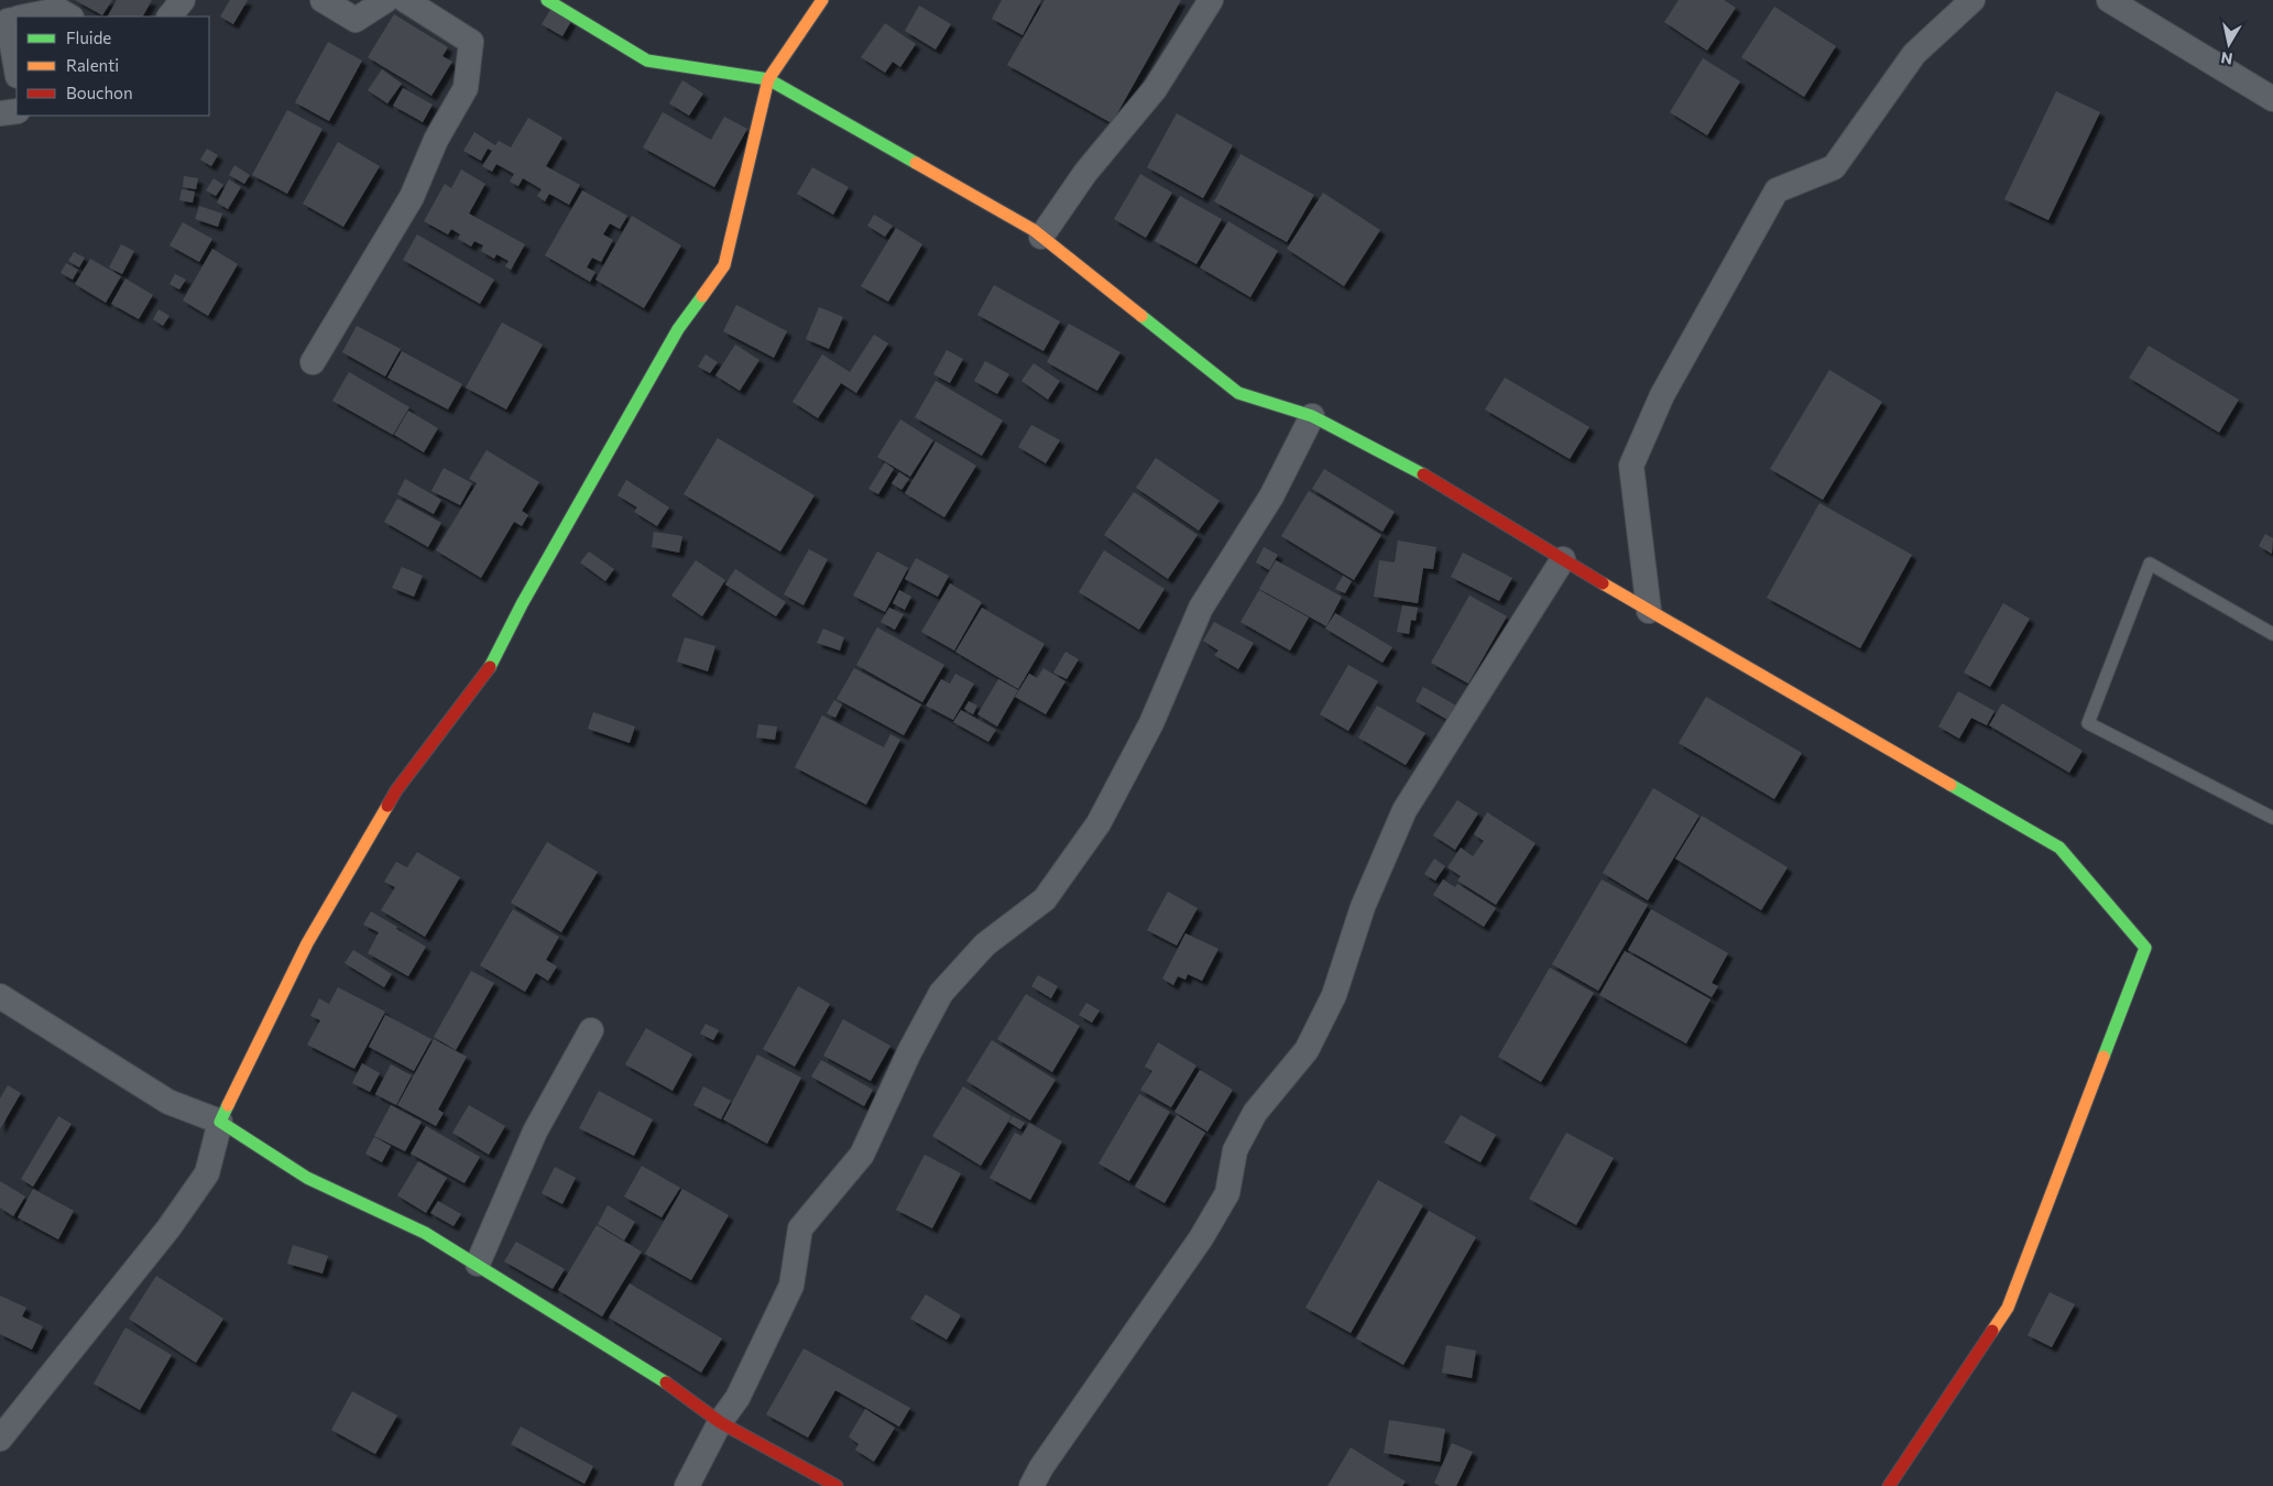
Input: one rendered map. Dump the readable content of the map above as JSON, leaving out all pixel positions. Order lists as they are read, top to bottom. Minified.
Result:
{"legend":["Fluide","Ralenti","Bouchon"],"north":"bottom"}
